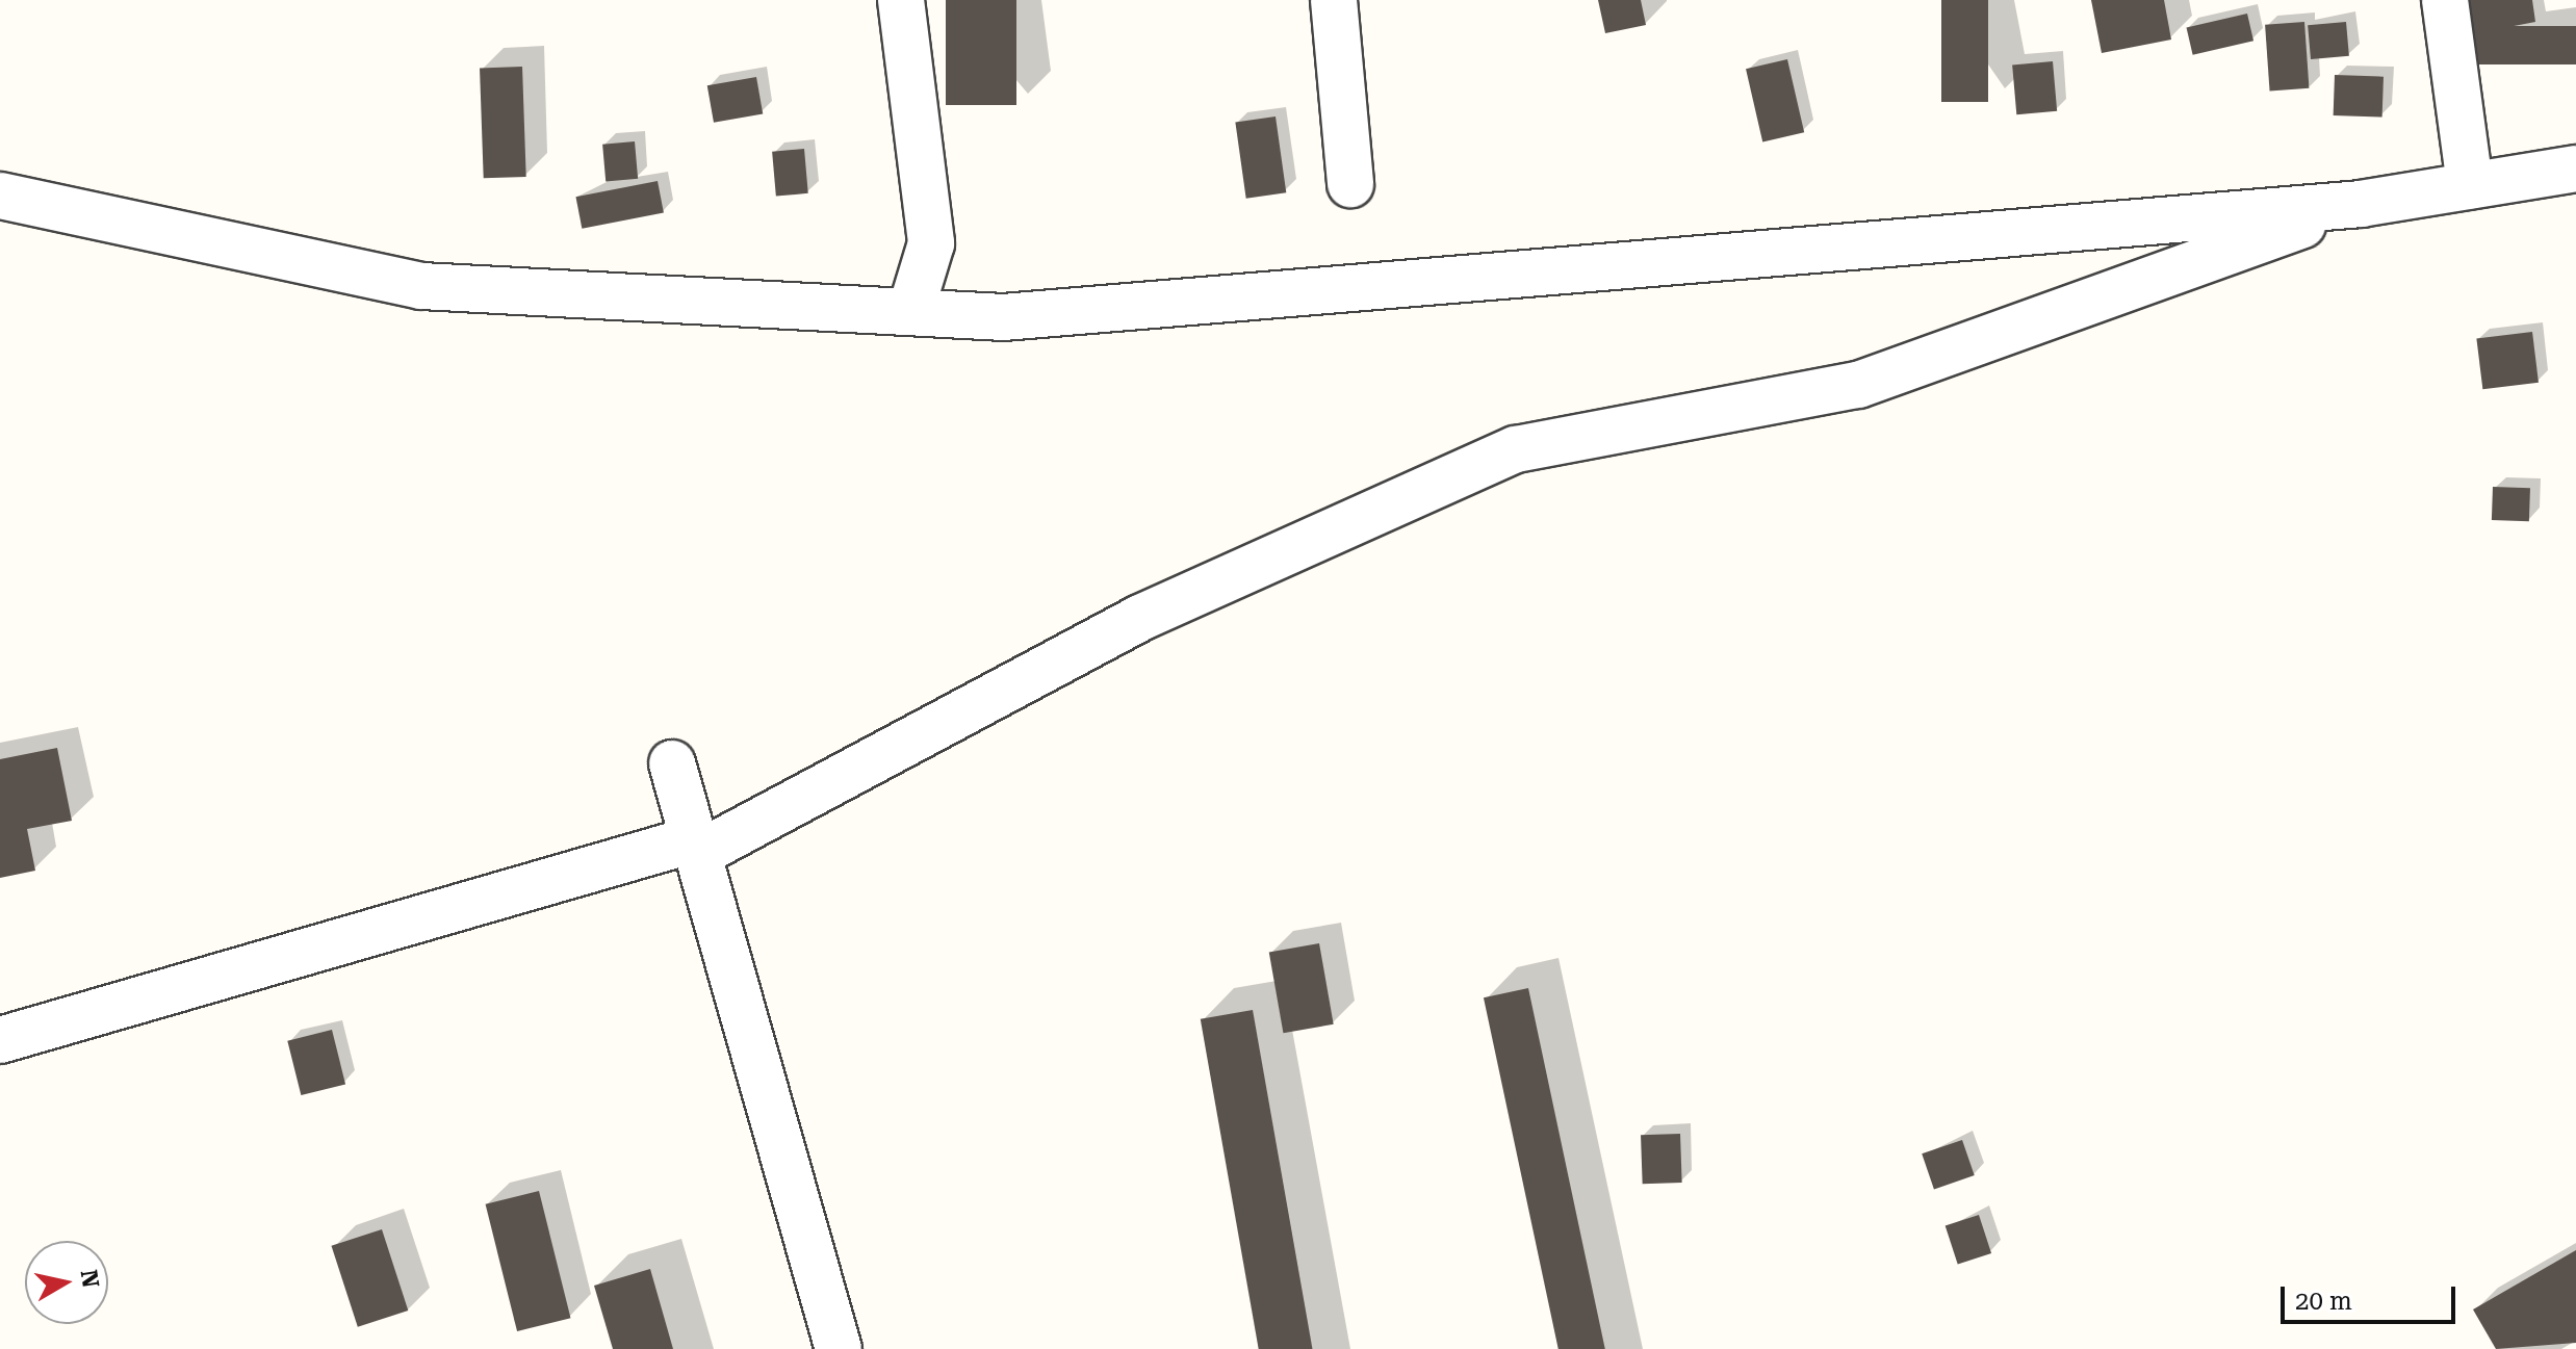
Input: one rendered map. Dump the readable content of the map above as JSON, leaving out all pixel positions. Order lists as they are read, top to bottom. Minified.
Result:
{"scale_bar":"20 m","north":"right"}
